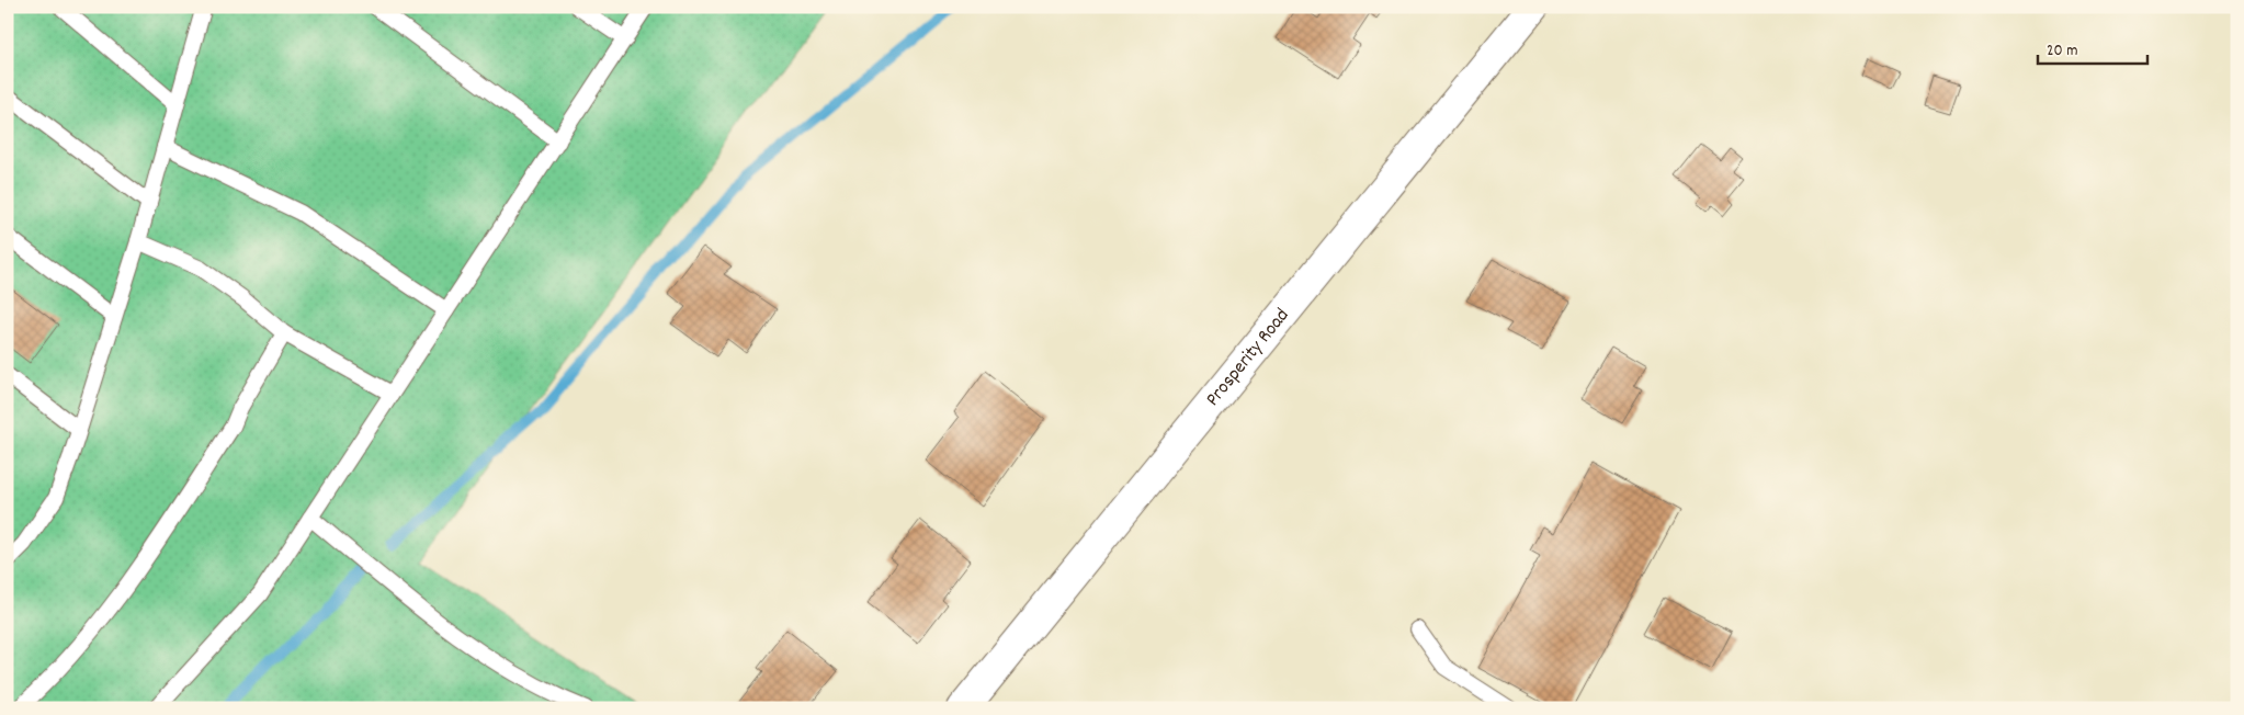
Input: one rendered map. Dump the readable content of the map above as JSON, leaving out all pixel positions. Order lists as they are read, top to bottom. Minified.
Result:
{"streets":{"street":["Prosperity Road"]},"scale_bar":"20 m"}
